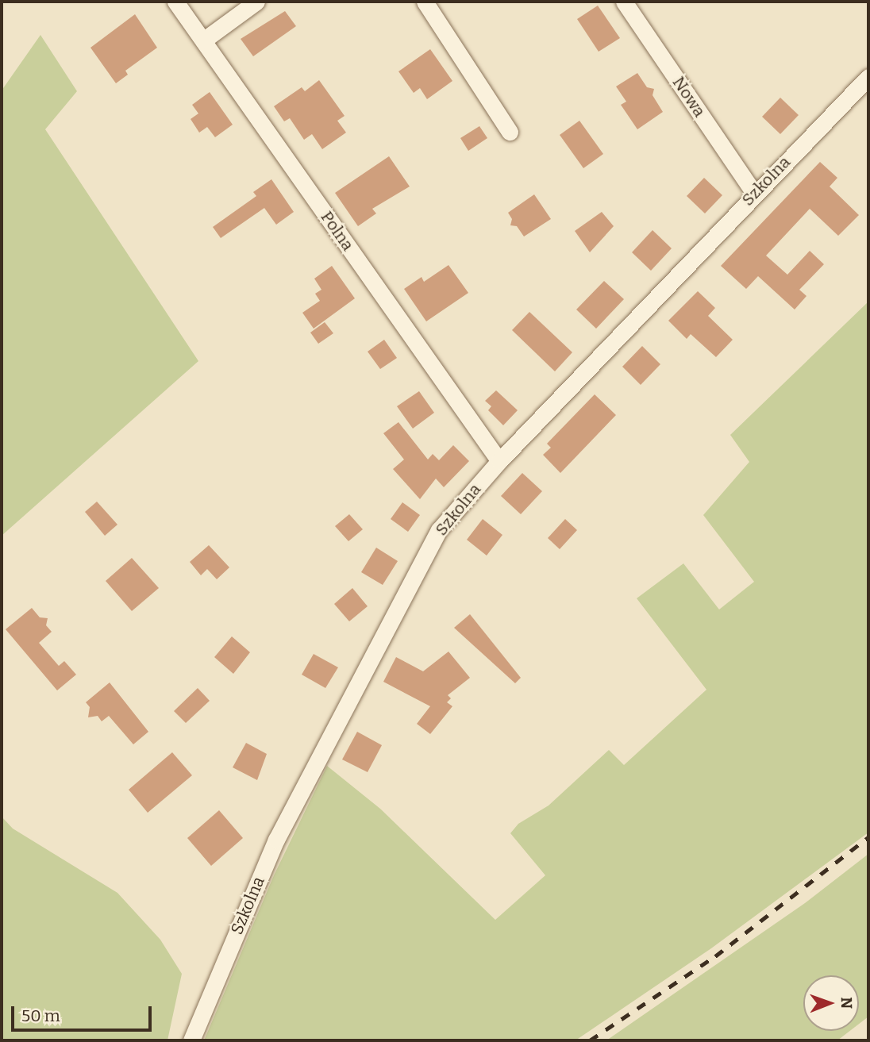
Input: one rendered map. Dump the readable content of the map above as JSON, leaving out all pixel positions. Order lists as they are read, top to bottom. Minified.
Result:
{"streets":{"street":["Nowa","Szkolna","Polna"]},"crossings":[["Nowa","Szkolna"],["Szkolna","Polna"]],"scale_bar":"50 m","north":"right"}
